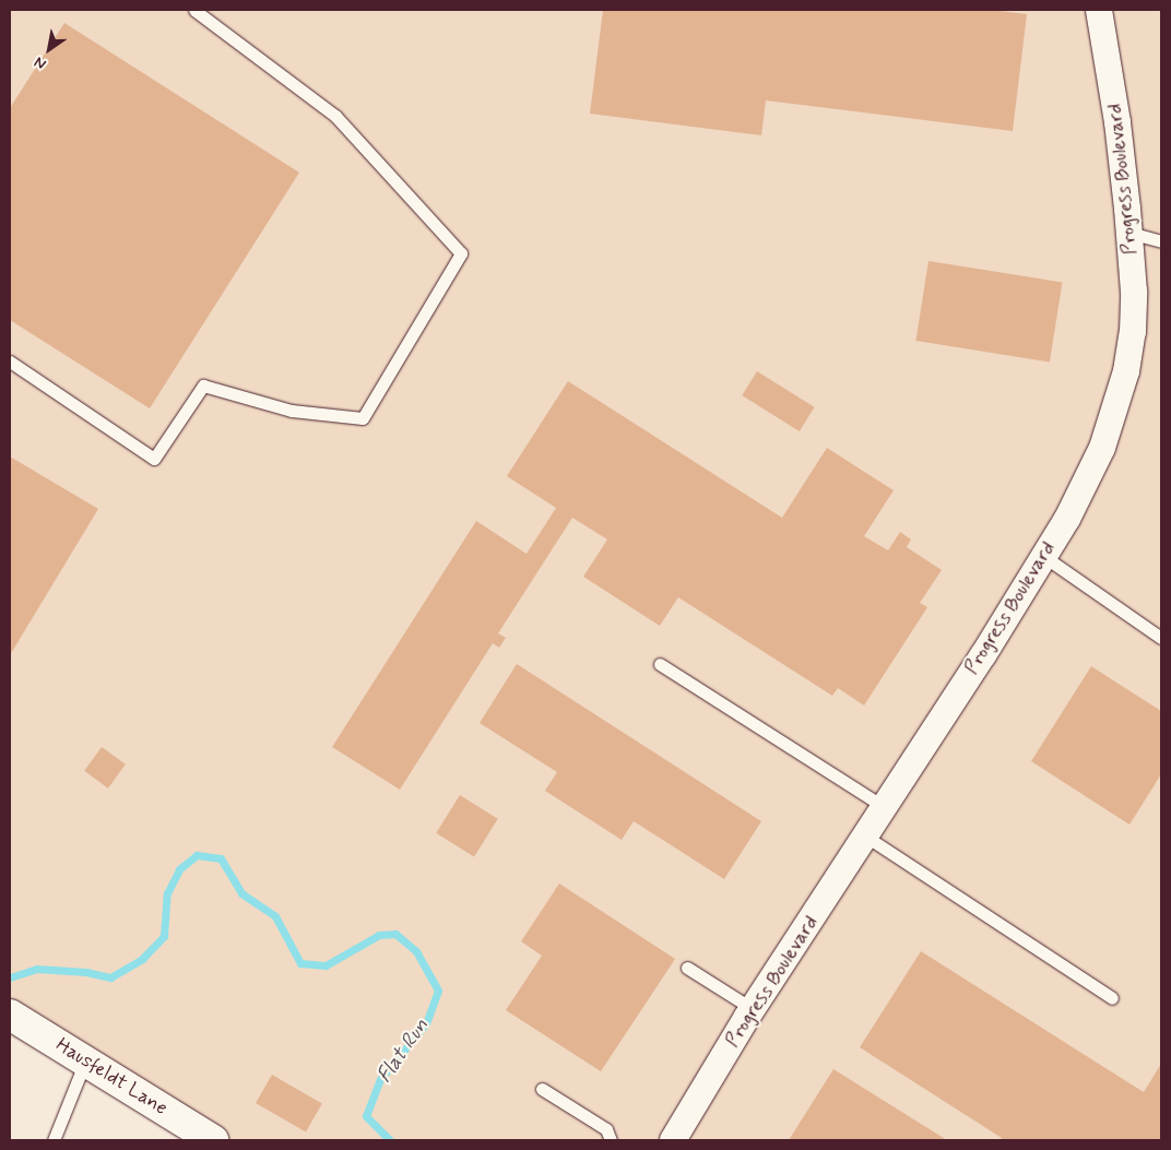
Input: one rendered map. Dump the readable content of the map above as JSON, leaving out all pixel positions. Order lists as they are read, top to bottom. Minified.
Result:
{"streets":{"street":["Progress Boulevard","Hausfeldt Lane"]},"water":["Flat Run"],"north":"bottom left"}
